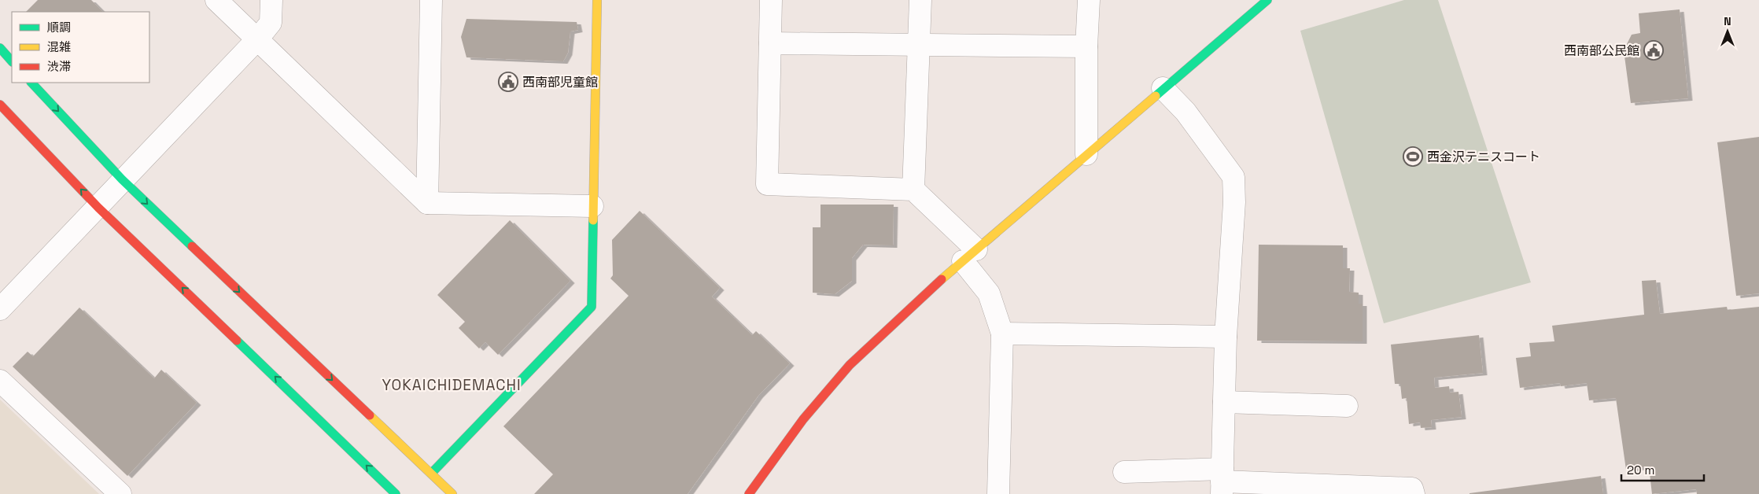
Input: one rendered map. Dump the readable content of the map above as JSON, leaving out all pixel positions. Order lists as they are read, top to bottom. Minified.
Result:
{"districts":["YOKAICHIDEMACHI"],"places":{"public building":["西南部公民館","西南部児童館"],"sports":["西金沢テニスコート"]},"legend":["順調","混雑","渋滞"],"scale_bar":"20 m","north":"top"}
